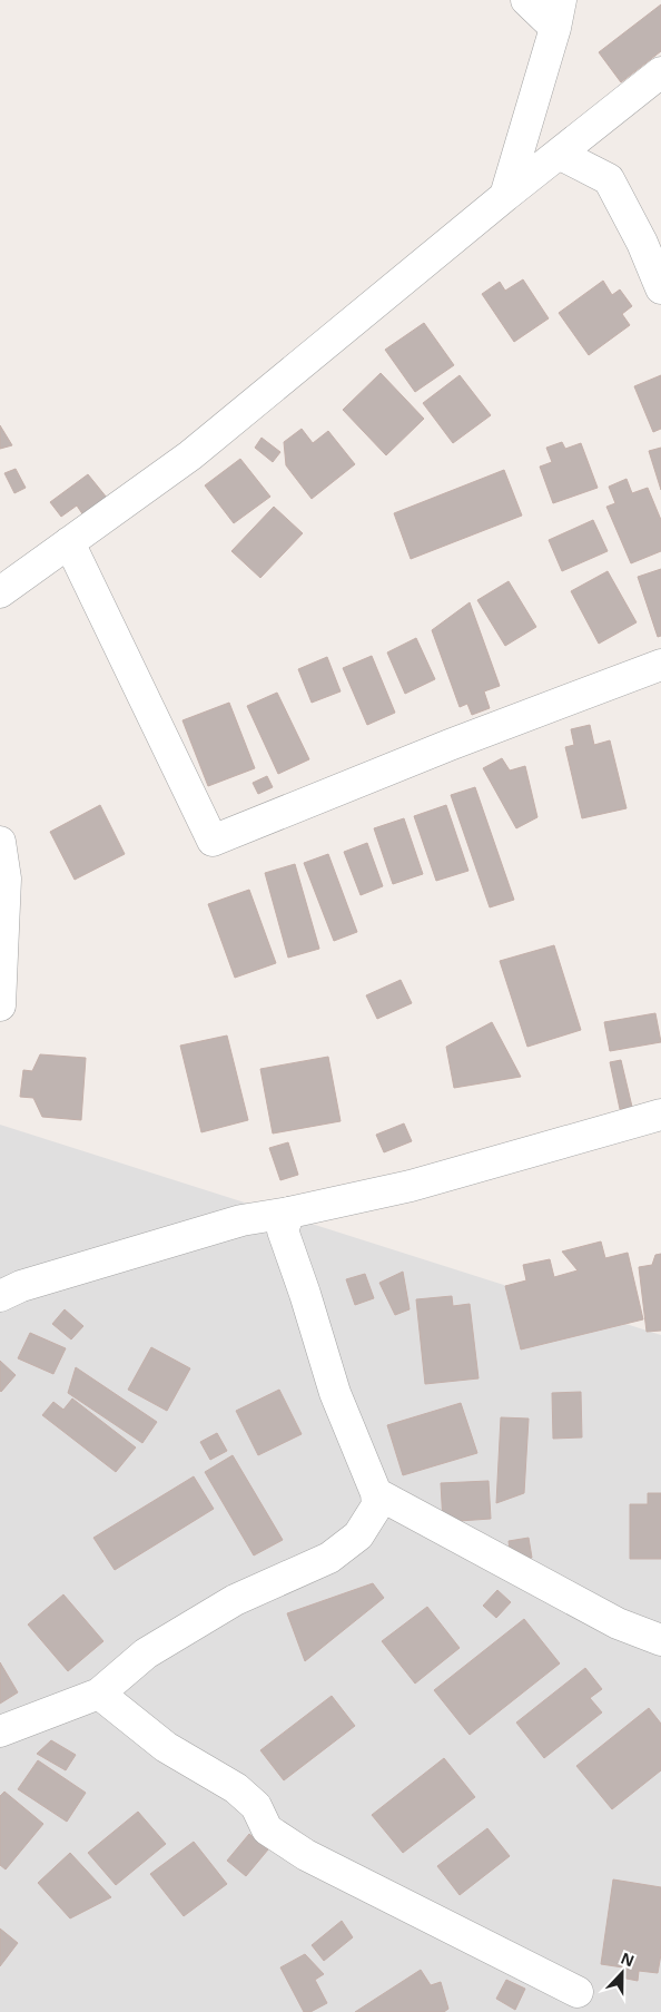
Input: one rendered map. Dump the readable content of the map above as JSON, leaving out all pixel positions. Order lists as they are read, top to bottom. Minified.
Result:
{"north":"top"}
